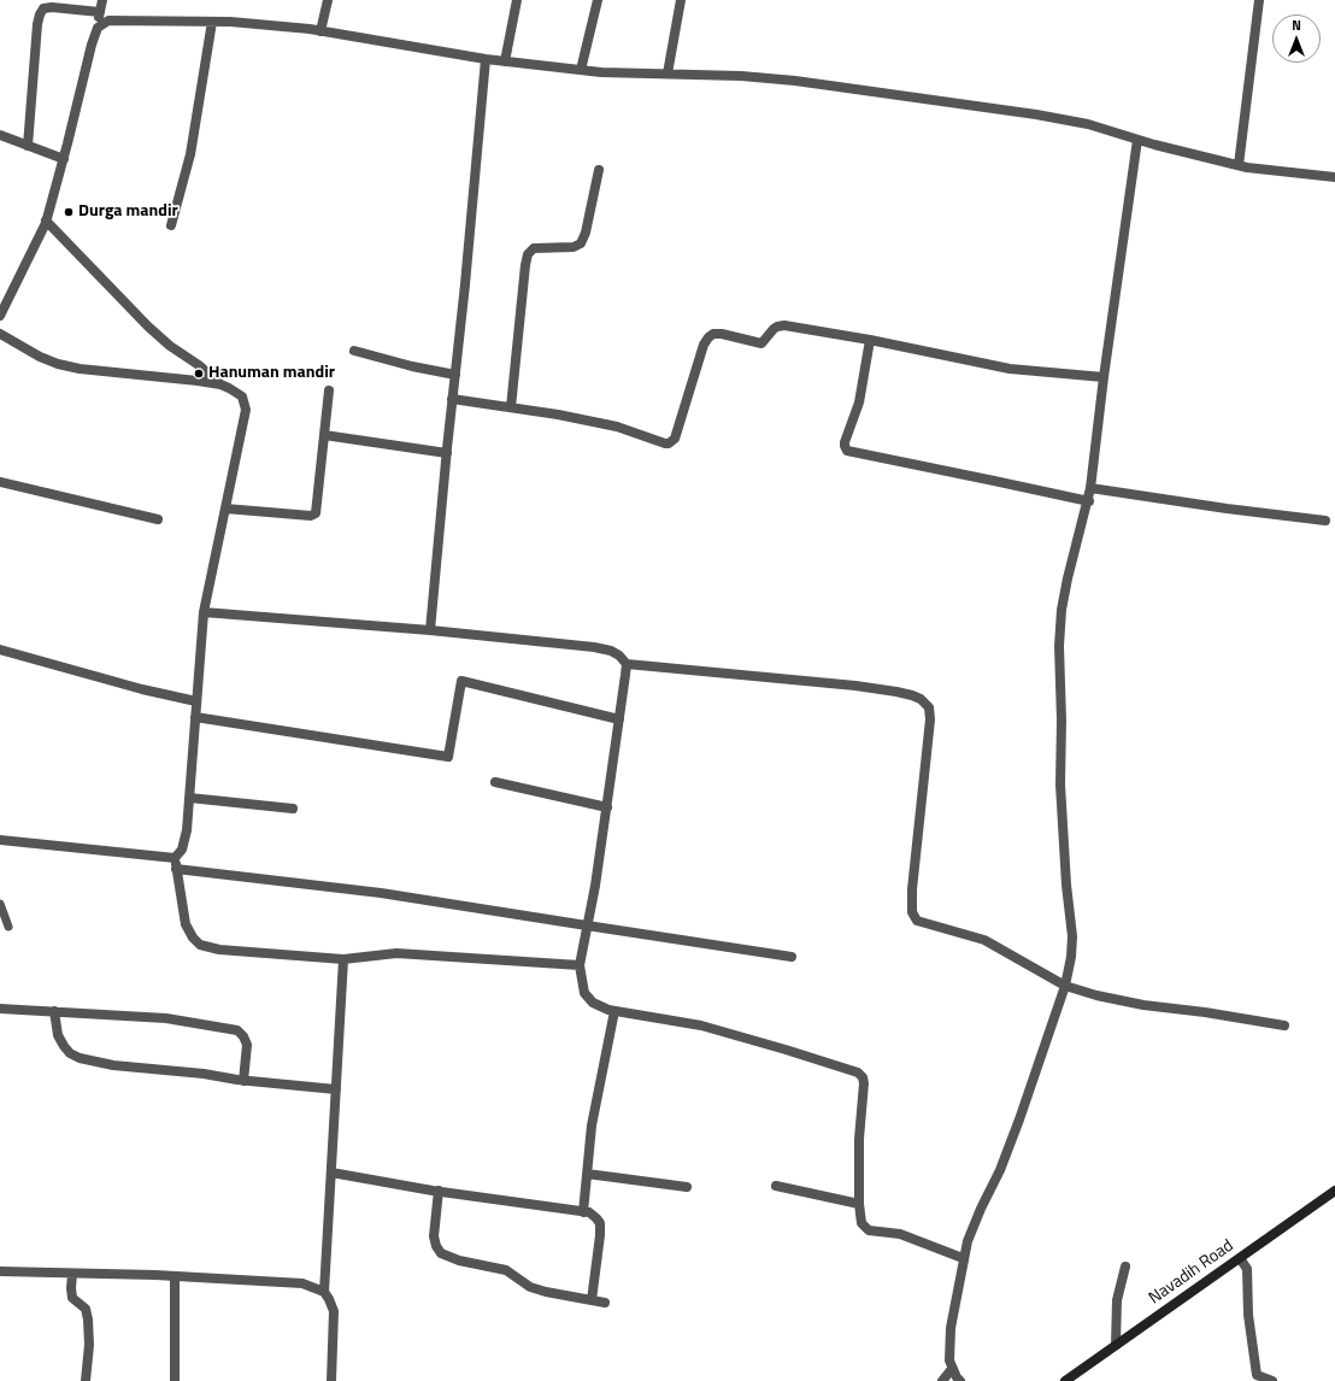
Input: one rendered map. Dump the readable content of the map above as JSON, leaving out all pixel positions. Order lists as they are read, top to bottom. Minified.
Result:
{"streets":{"main road":["Navadih Road"]},"places":["Durga mandir","Hanuman mandir"],"north":"top"}
